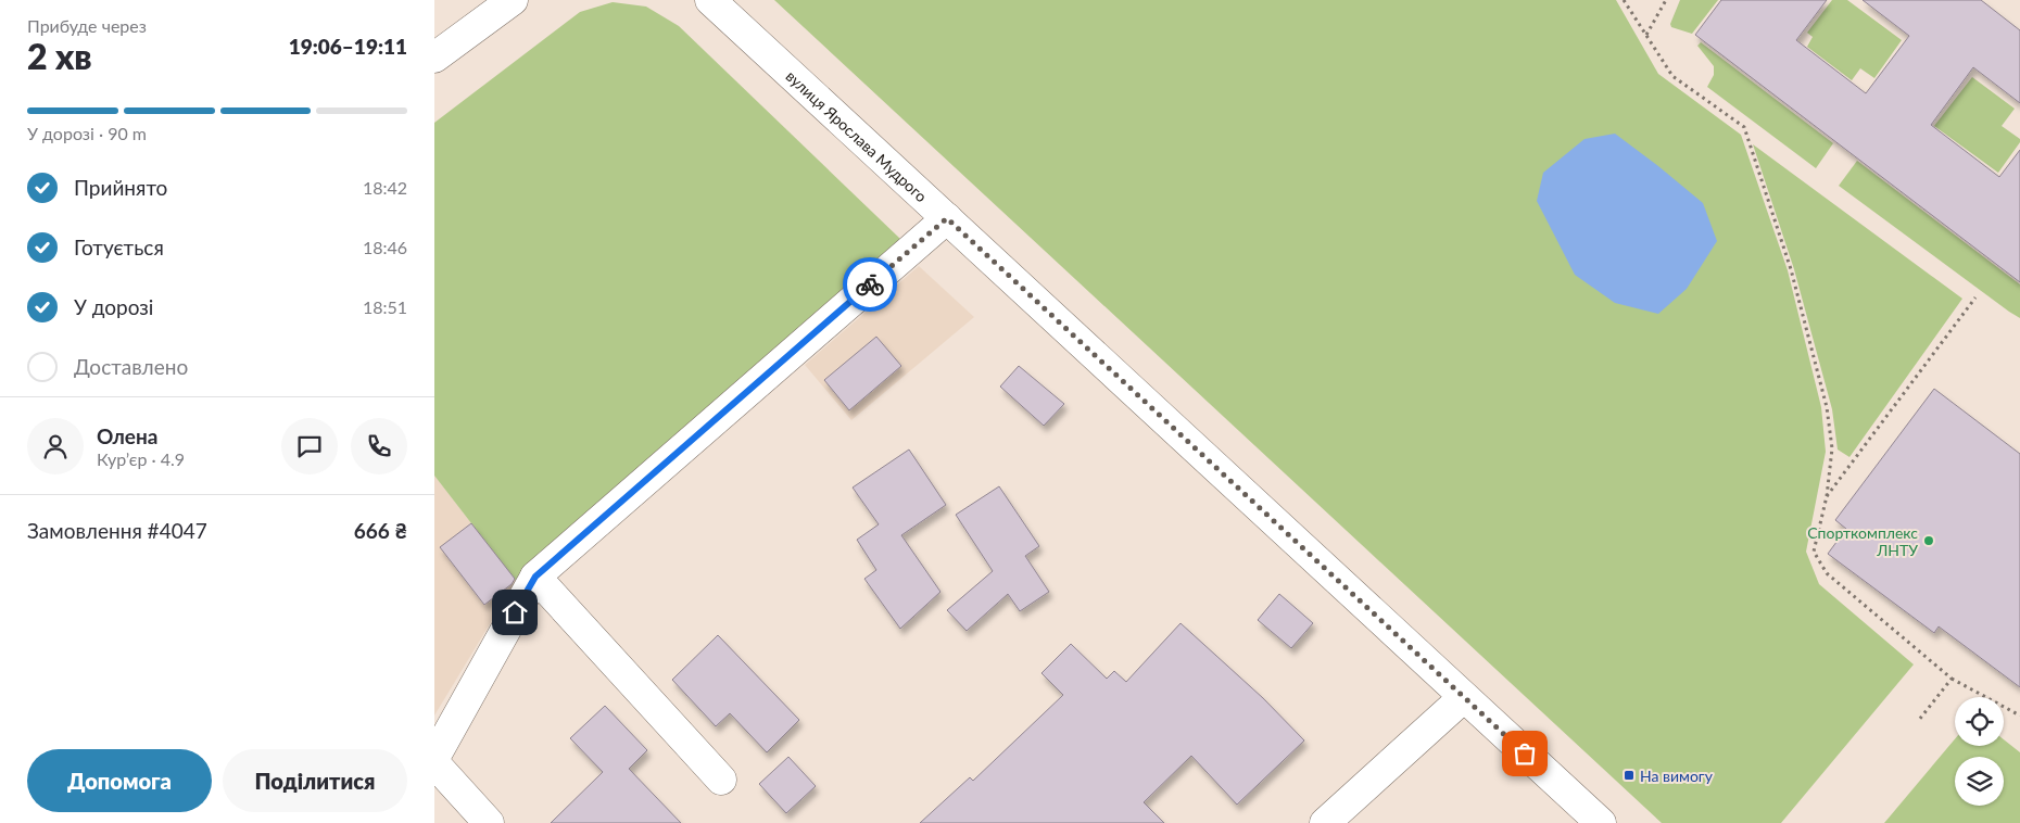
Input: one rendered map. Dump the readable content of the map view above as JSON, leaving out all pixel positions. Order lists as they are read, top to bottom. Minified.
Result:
{"streets":{"main road":["вулиця Ярослава Мудрого"]},"places":{"other":["Спорткомплекс ЛНТУ"],"transit":["На вимогу"]},"page":{"heading":["2 хв","Прибуде через","19:06–19:11"],"panel":["Олена","Кур’єр · 4.9","Замовлення #4047","666 ₴"],"bar":"У дорозі · 90 m","list":[["Прийнято","18:42"],["Готується","18:46"],["У дорозі","18:51"],"Доставлено"],"buttons":["Допомога","Поділитися"]}}
